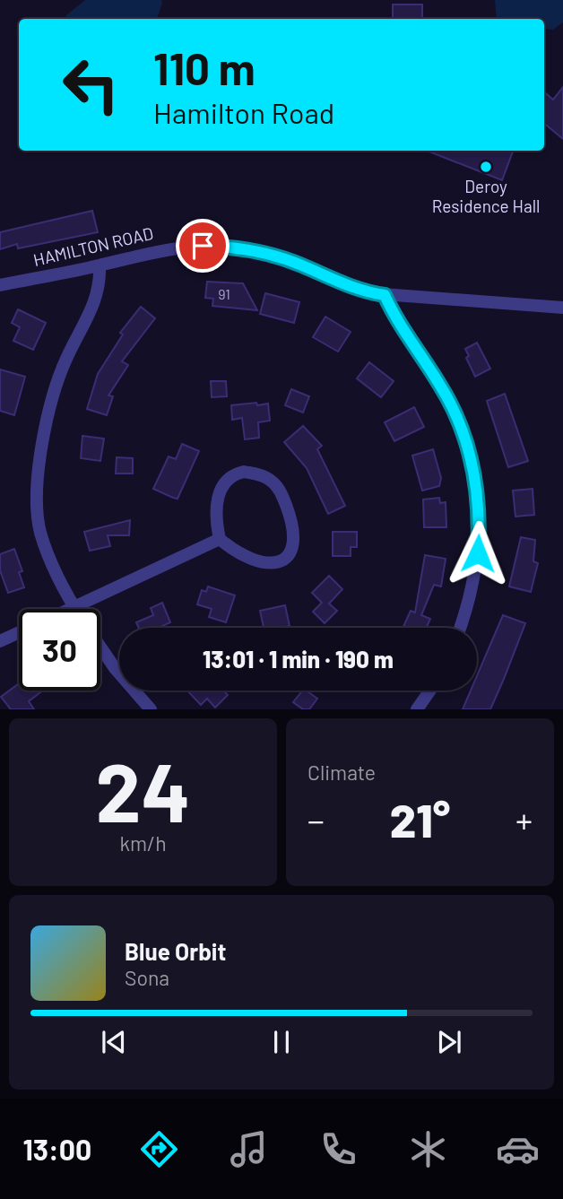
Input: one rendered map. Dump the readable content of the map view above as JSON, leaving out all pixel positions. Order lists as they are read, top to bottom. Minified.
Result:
{"streets":{"street":["HAMILTON ROAD"]},"places":["Deroy Residence Hall"],"house_numbers":["91"],"page":{"turn":["110 m","Hamilton Road"],"limit":"30","trip":"13:01 · 1 min · 190 m","tile":[["24","km/h"],"Climate"],"heat":["−","21°","+"],"song":["Blue Orbit","Sona"],"tabs":"13:00"}}
